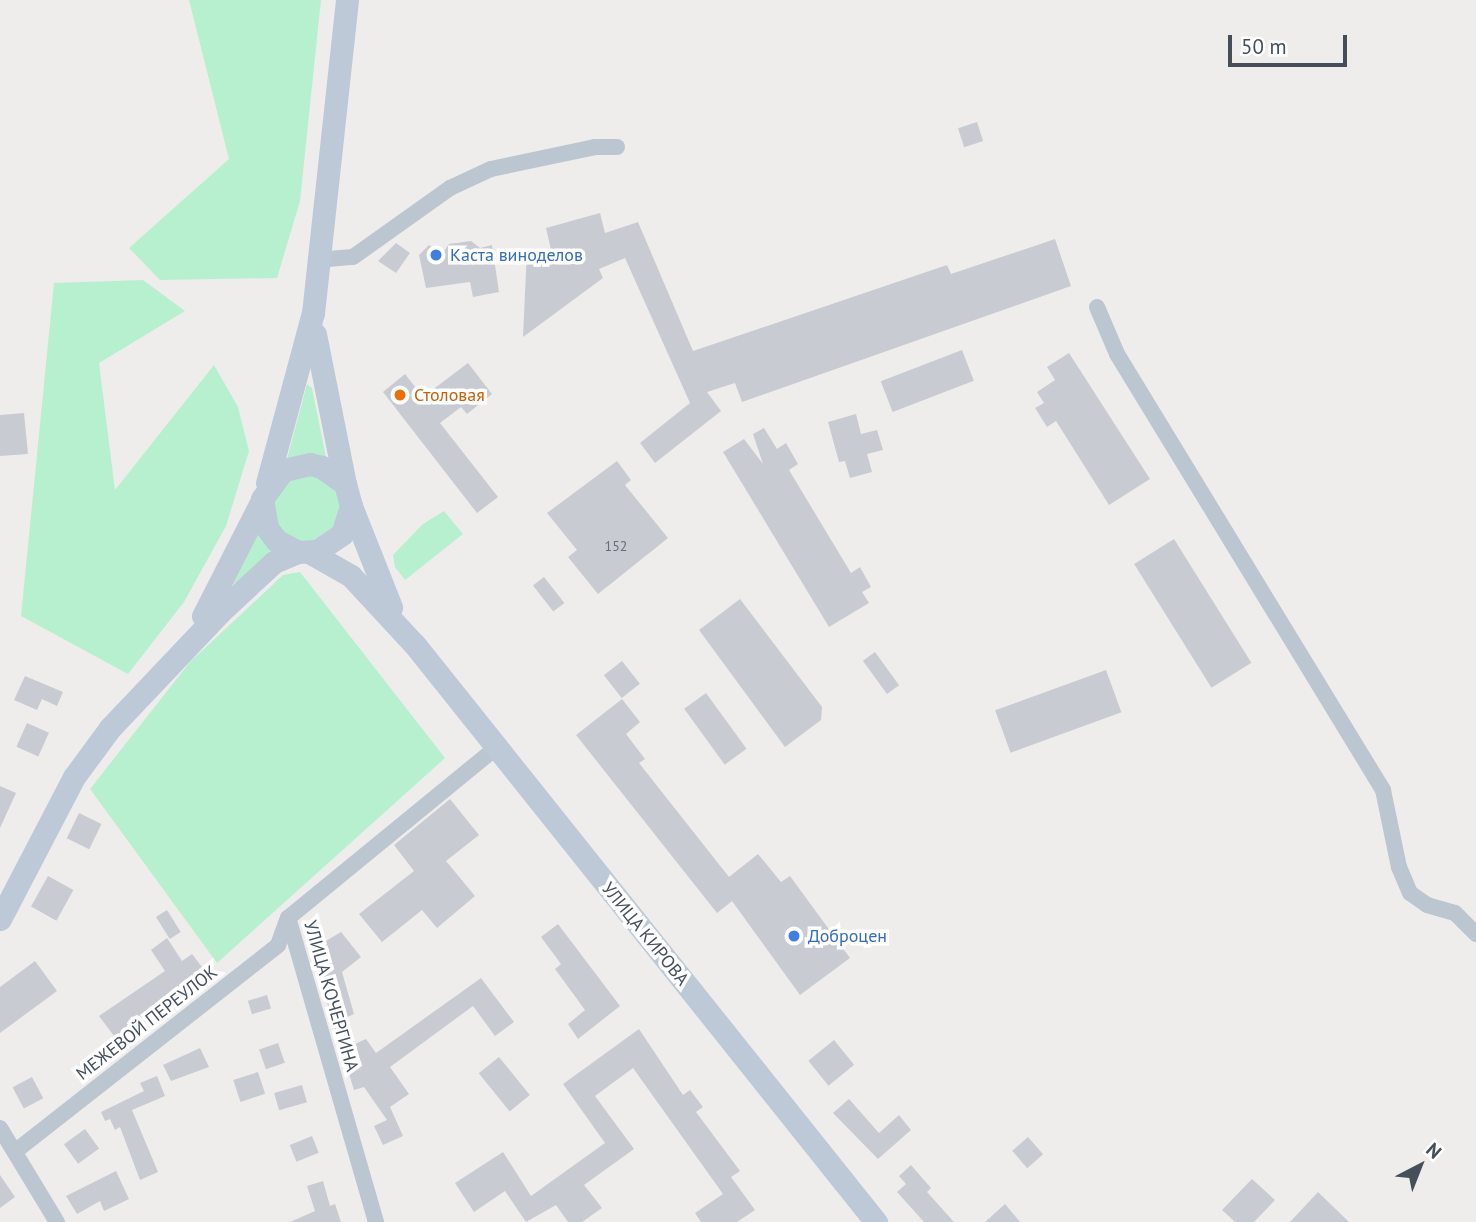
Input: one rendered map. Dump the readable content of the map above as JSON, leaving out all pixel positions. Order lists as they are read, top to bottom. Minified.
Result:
{"streets":{"main road":["УЛИЦА КИРОВА"],"street":["УЛИЦА КОЧЕРГИНА","МЕЖЕВОЙ ПЕРЕУЛОК"]},"crossings":[["УЛИЦА КИРОВА","УЛИЦА КОЧЕРГИНА"],["УЛИЦА КОЧЕРГИНА","МЕЖЕВОЙ ПЕРЕУЛОК"]],"places":["Каста виноделов","Столовая","Доброцен"],"house_numbers":["152"],"scale_bar":"50 m","north":"top right"}
